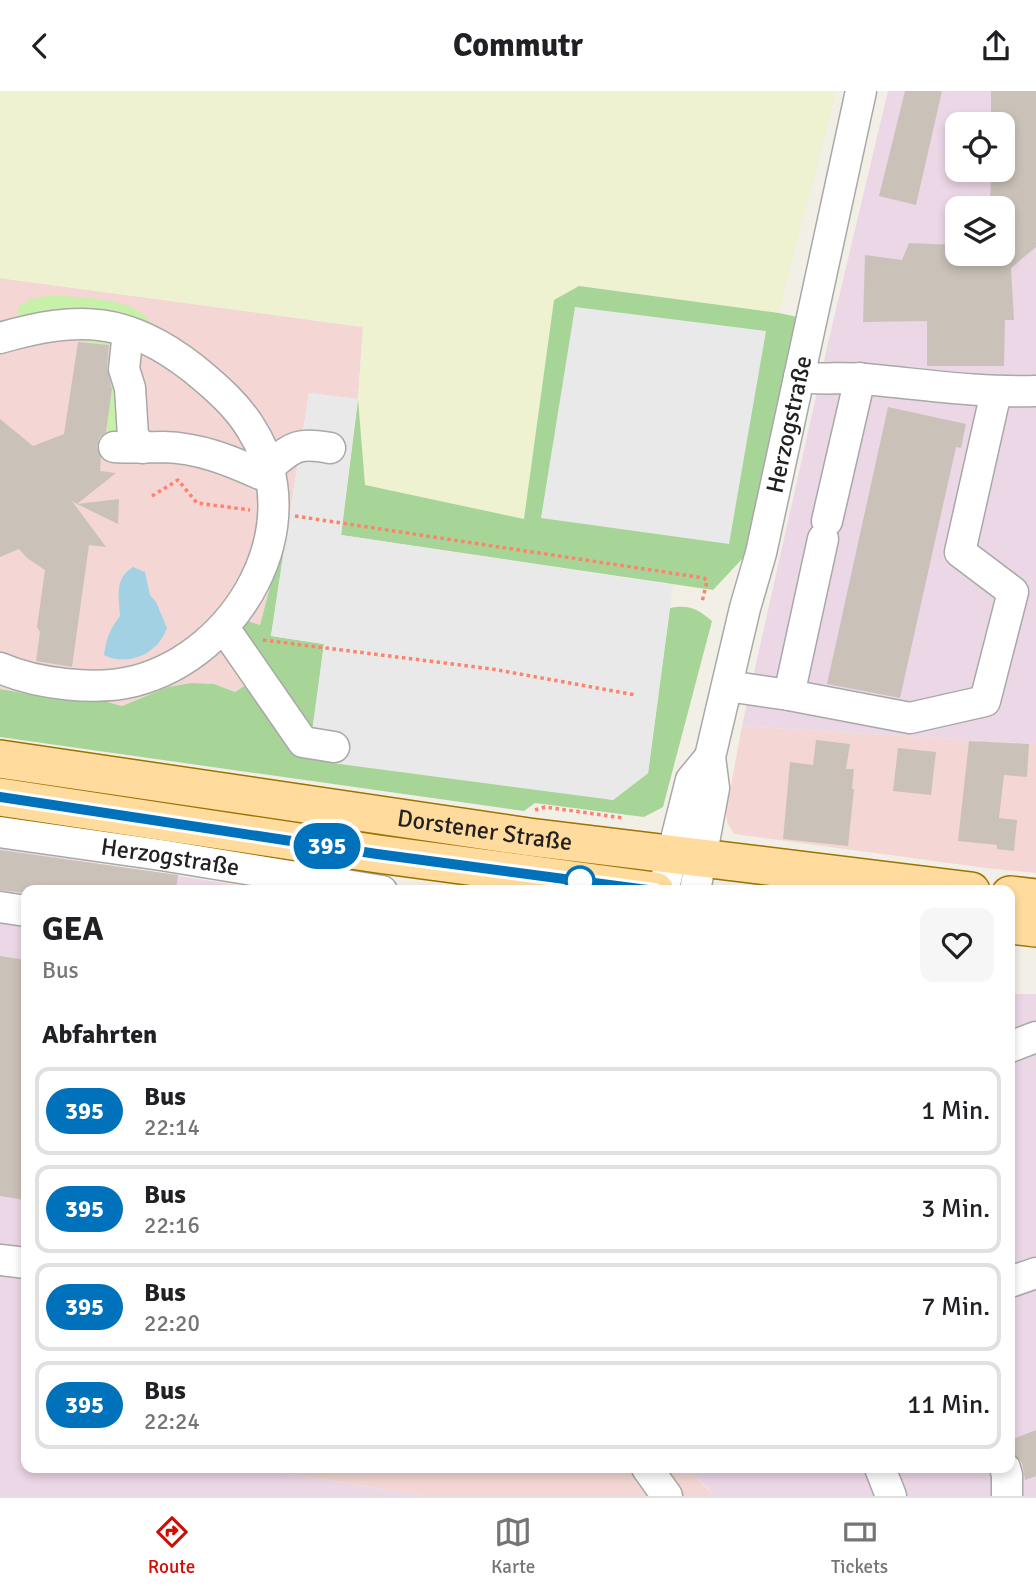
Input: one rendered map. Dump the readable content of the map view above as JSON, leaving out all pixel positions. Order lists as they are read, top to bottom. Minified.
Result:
{"streets":{"main road":["Dorstener Straße"],"street":["Herzogstraße"]},"crossings":[["Herzogstraße","Dorstener Straße"]],"lines":["bus line 395"],"page":{"header":"Commutr","on_map":"395","heading":[["GEA","Bus"],"Abfahrten"],"list":[{"mark":"395","name":"Bus","note":"22:14","value":"1 Min."},{"mark":"395","name":"Bus","note":"22:16","value":"3 Min."},{"mark":"395","name":"Bus","note":"22:20","value":"7 Min."},{"mark":"395","name":"Bus","note":"22:24","value":"11 Min."}],"tabs":["Route","Karte","Tickets"]}}
